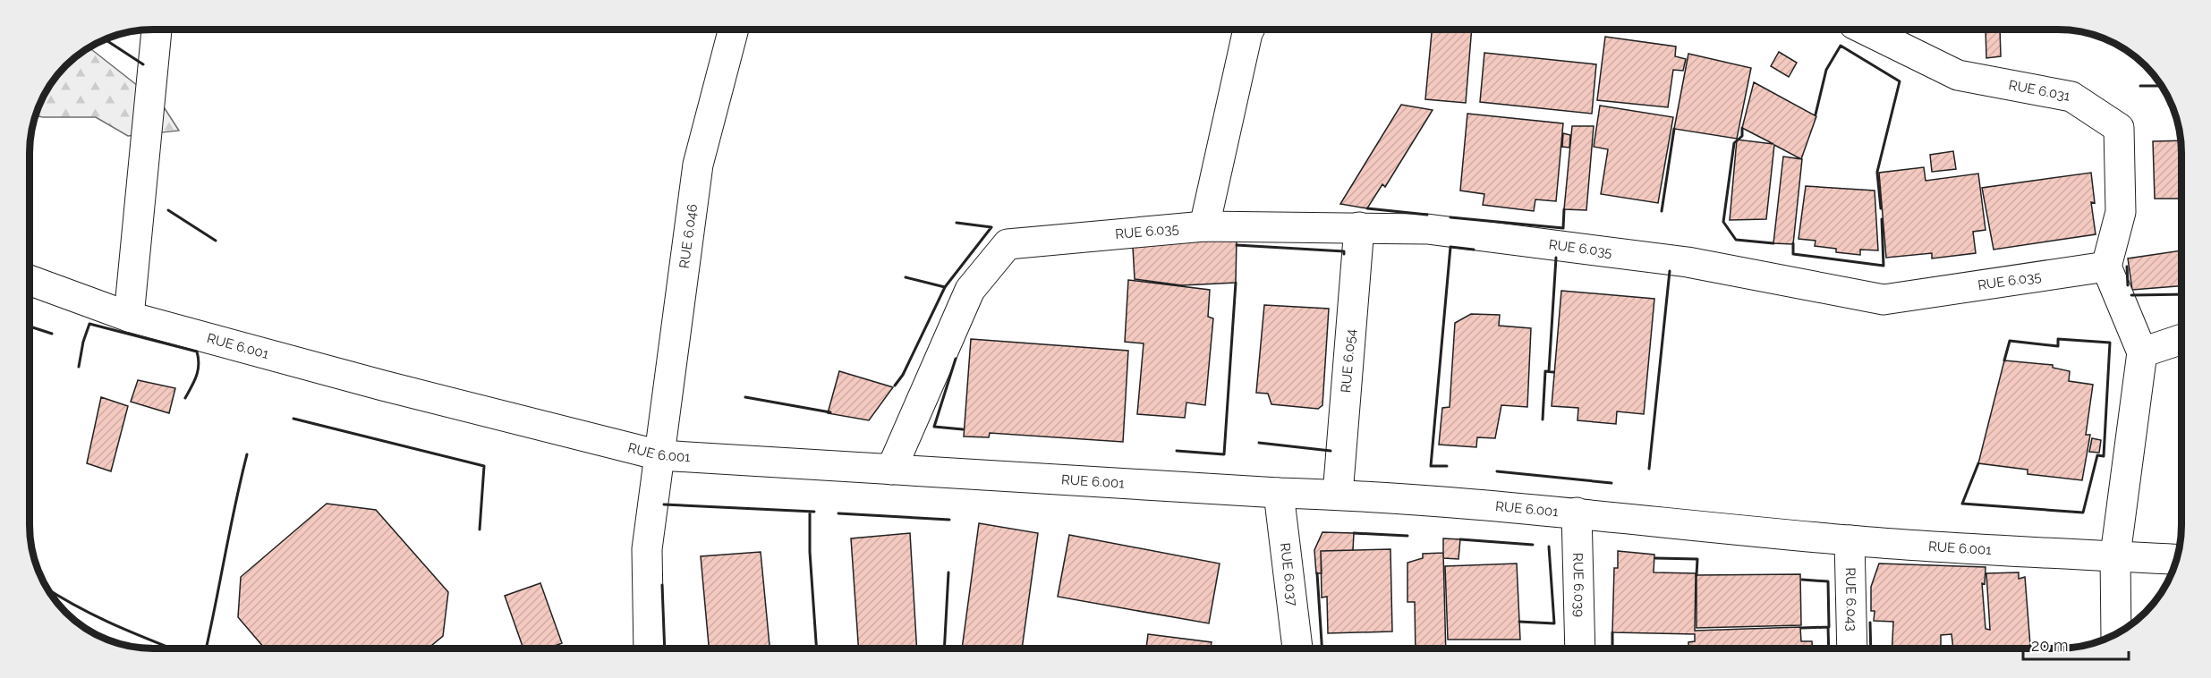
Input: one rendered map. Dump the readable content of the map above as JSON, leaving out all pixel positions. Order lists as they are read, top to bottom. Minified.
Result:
{"streets":{"street":["RUE 6.031","RUE 6.035","RUE 6.046","RUE 6.001","RUE 6.054","RUE 6.037","RUE 6.039","RUE 6.043"]},"crossings":[["RUE 6.031","RUE 6.035"],["RUE 6.035","RUE 6.001"],["RUE 6.035","RUE 6.054"],["RUE 6.046","RUE 6.001"],["RUE 6.001","RUE 6.054"],["RUE 6.001","RUE 6.037"],["RUE 6.001","RUE 6.039"],["RUE 6.001","RUE 6.043"]],"scale_bar":"20 m"}
